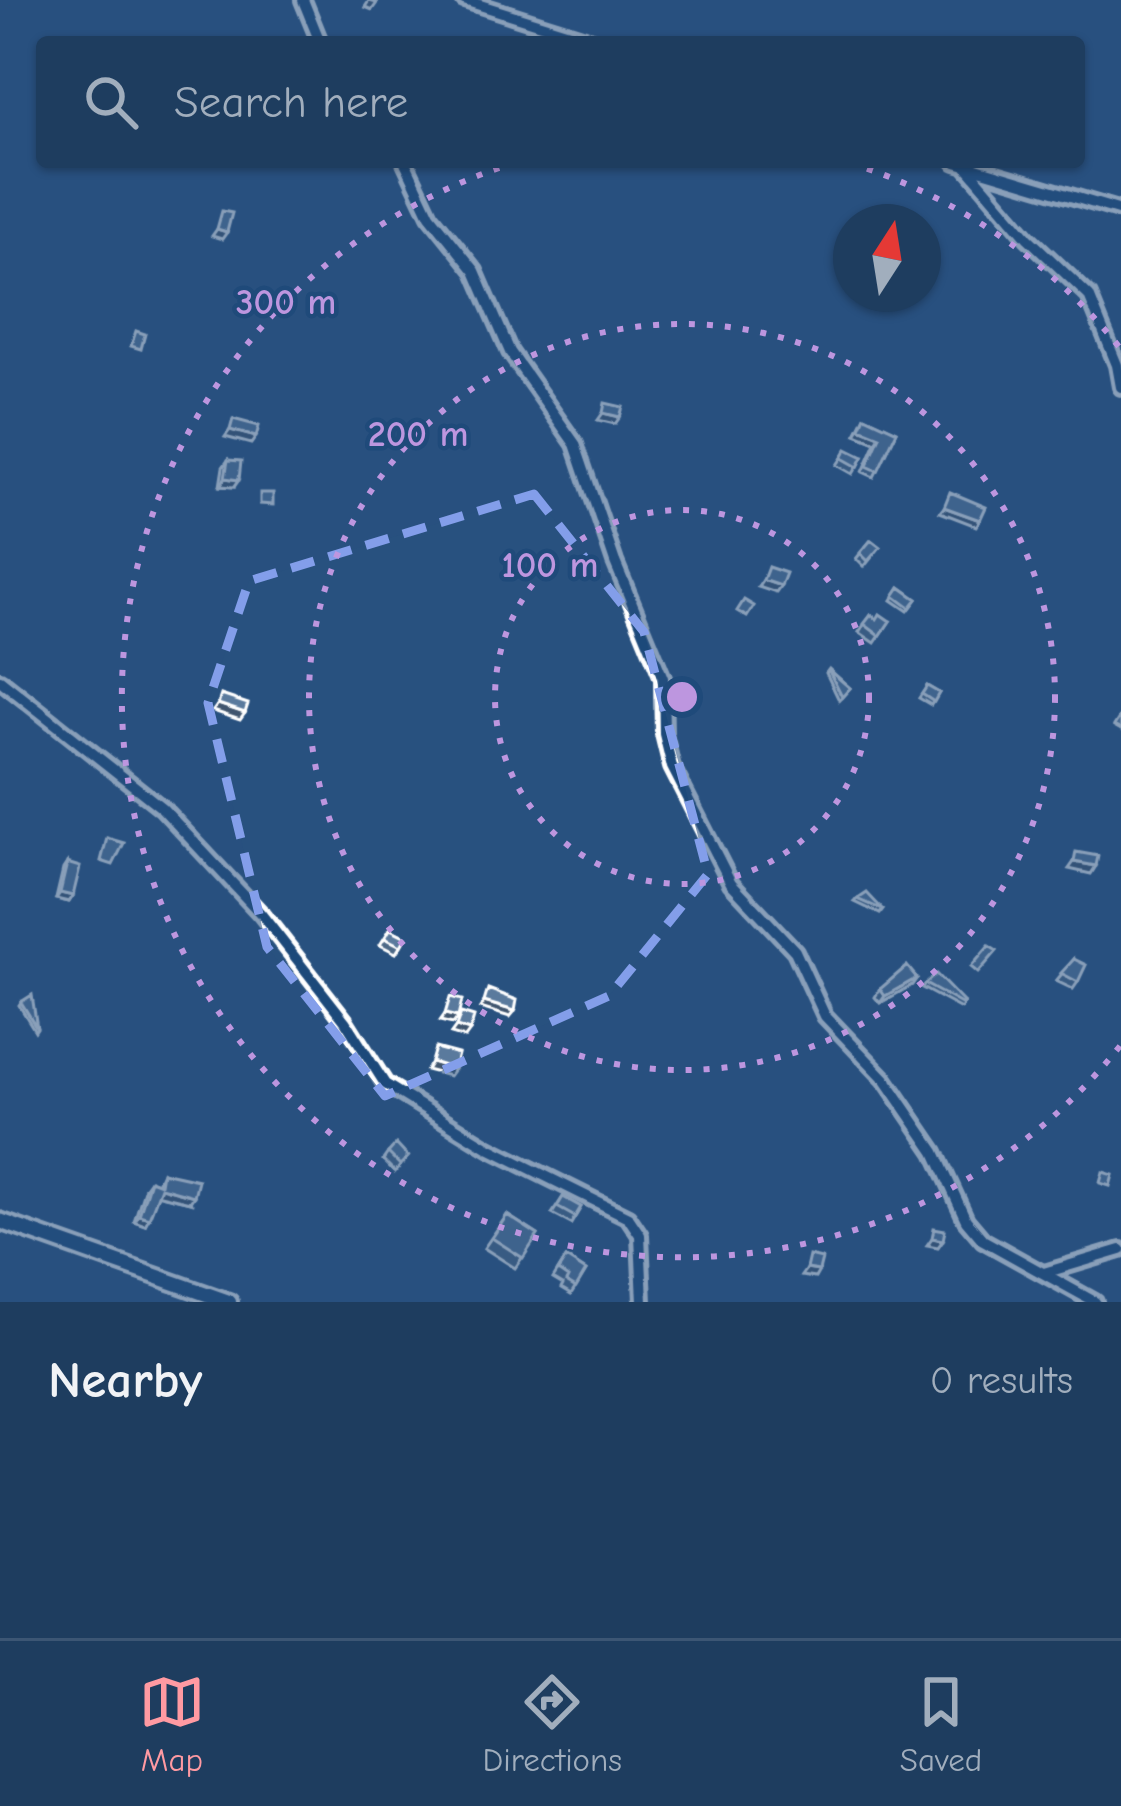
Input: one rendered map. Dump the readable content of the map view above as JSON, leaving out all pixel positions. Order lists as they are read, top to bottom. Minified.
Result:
{"north":"top","page":{"search":"Search here","heading":["Nearby","0 results"],"nav":["Map","Directions","Saved"]},"rings":["300 m","200 m","100 m"]}
